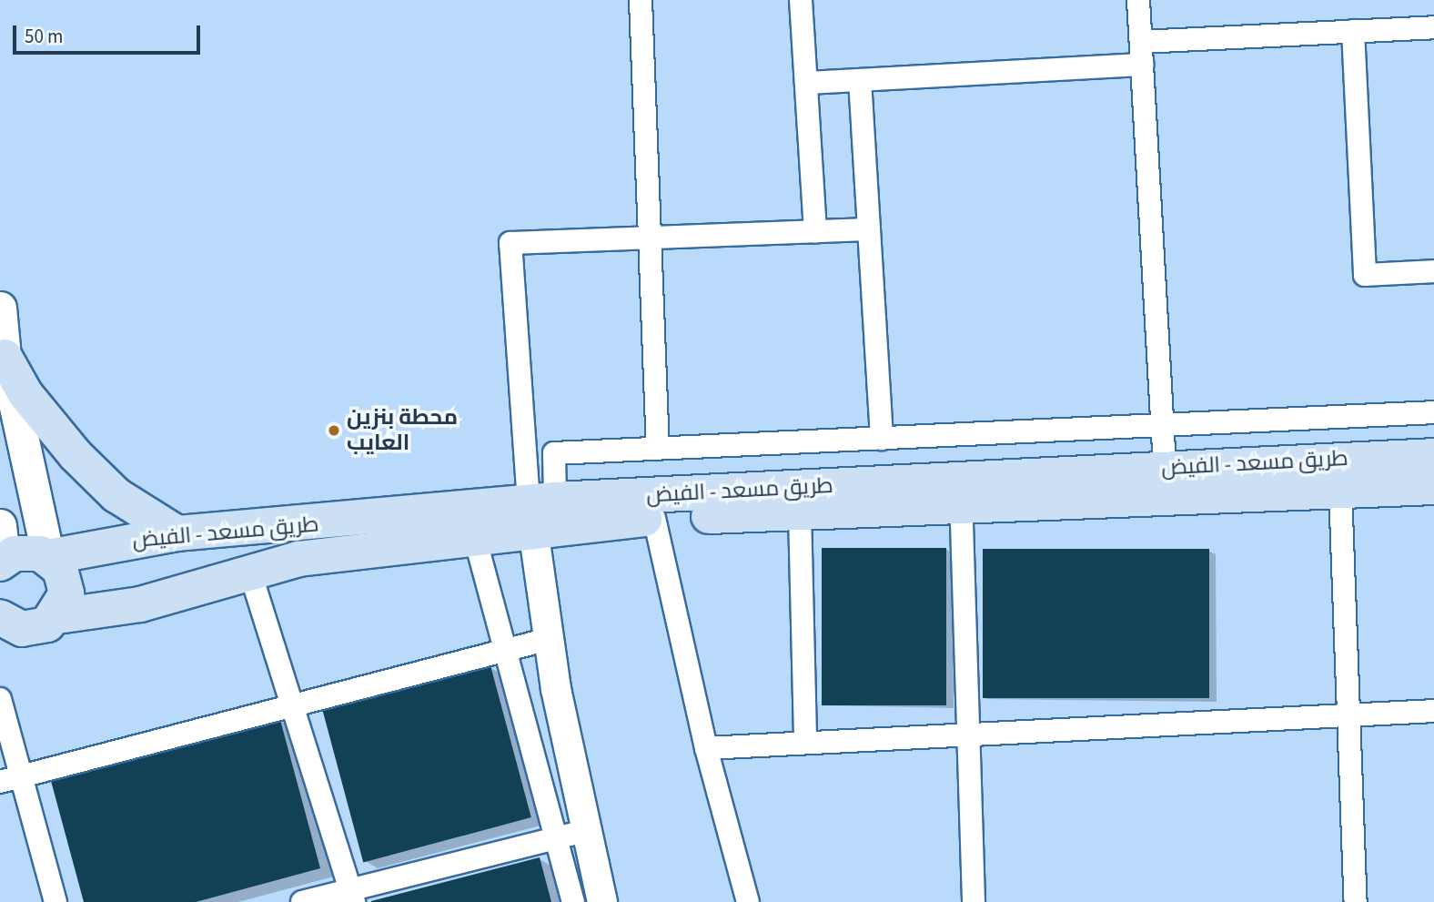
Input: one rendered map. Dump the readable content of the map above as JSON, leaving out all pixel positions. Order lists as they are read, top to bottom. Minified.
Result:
{"streets":{"main road":["طريق مسعد - الفيض"]},"places":["محطة بنزين العايب"],"scale_bar":"50 m"}
